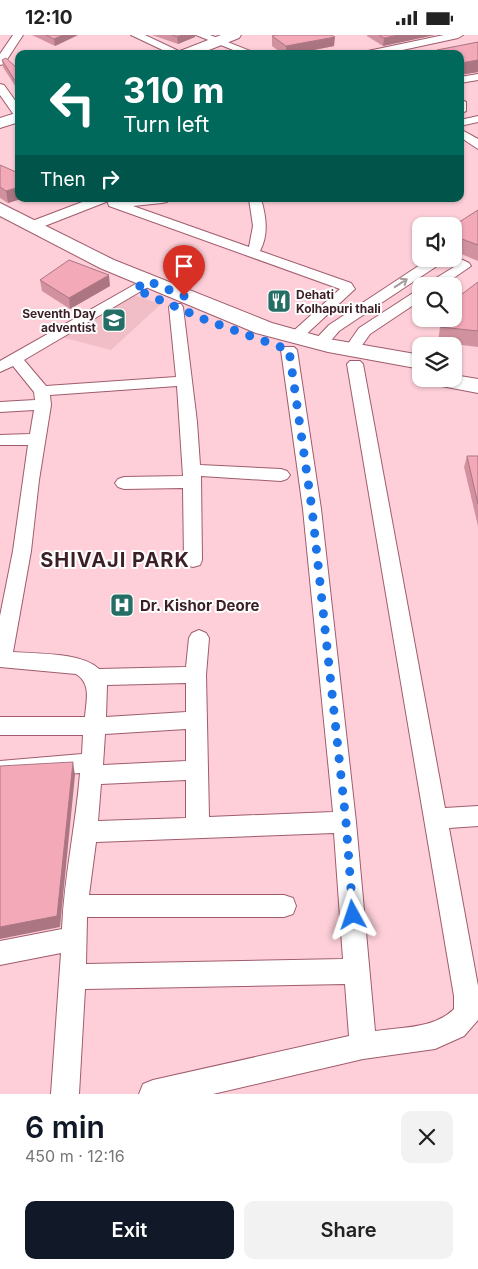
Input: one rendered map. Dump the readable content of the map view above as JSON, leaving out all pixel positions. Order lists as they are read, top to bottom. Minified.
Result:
{"districts":["SHIVAJI PARK"],"places":{"restaurant":["Dehati Kolhapuri thali"],"school or university":["Seventh Day adventist"],"hospital":["Dr. Kishor Deore"]},"page":{"status":"12:10","turn":["310 m","Turn left"],"then":"Then","heading":["6 min","450 m · 12:16"],"buttons":["Exit","Share"]}}
